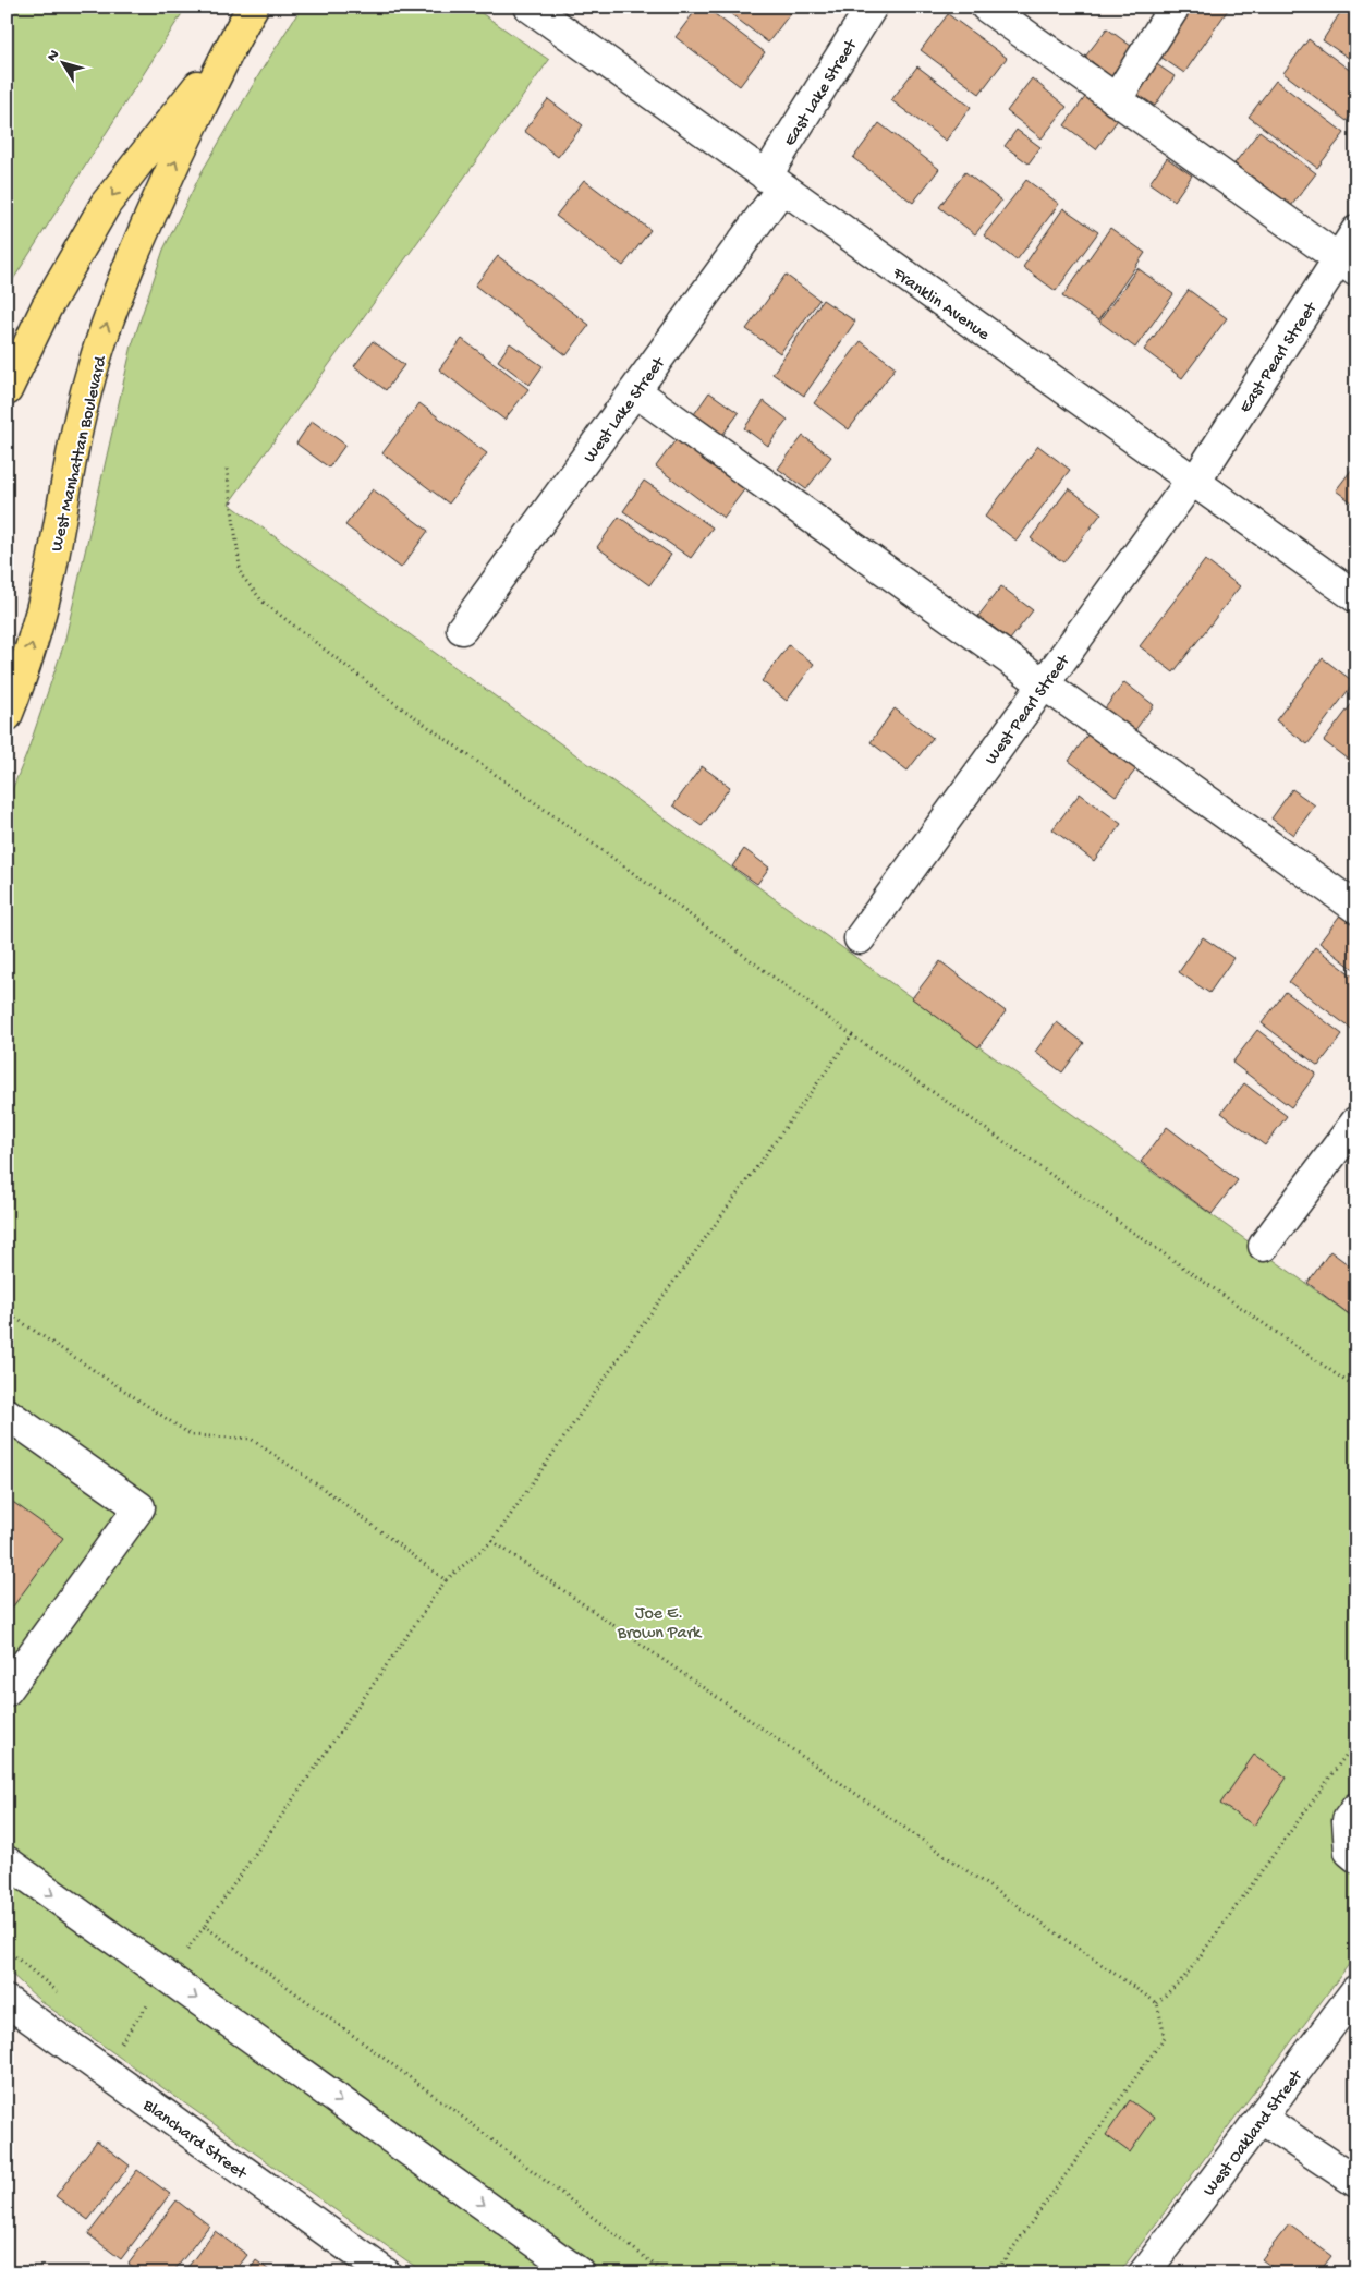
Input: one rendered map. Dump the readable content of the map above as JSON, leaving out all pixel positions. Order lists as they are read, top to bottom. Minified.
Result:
{"streets":{"main road":["West Manhattan Boulevard"],"street":["East Lake Street","Franklin Avenue","East Pearl Street","West Lake Street","West Pearl Street","West Oakland Street","Blanchard Street"]},"crossings":[["East Lake Street","Franklin Avenue"],["East Lake Street","West Lake Street"],["Franklin Avenue","East Pearl Street"],["Franklin Avenue","West Lake Street"],["Franklin Avenue","West Pearl Street"],["East Pearl Street","West Pearl Street"]],"parks":["Joe E. Brown Park"],"north":"top left"}
